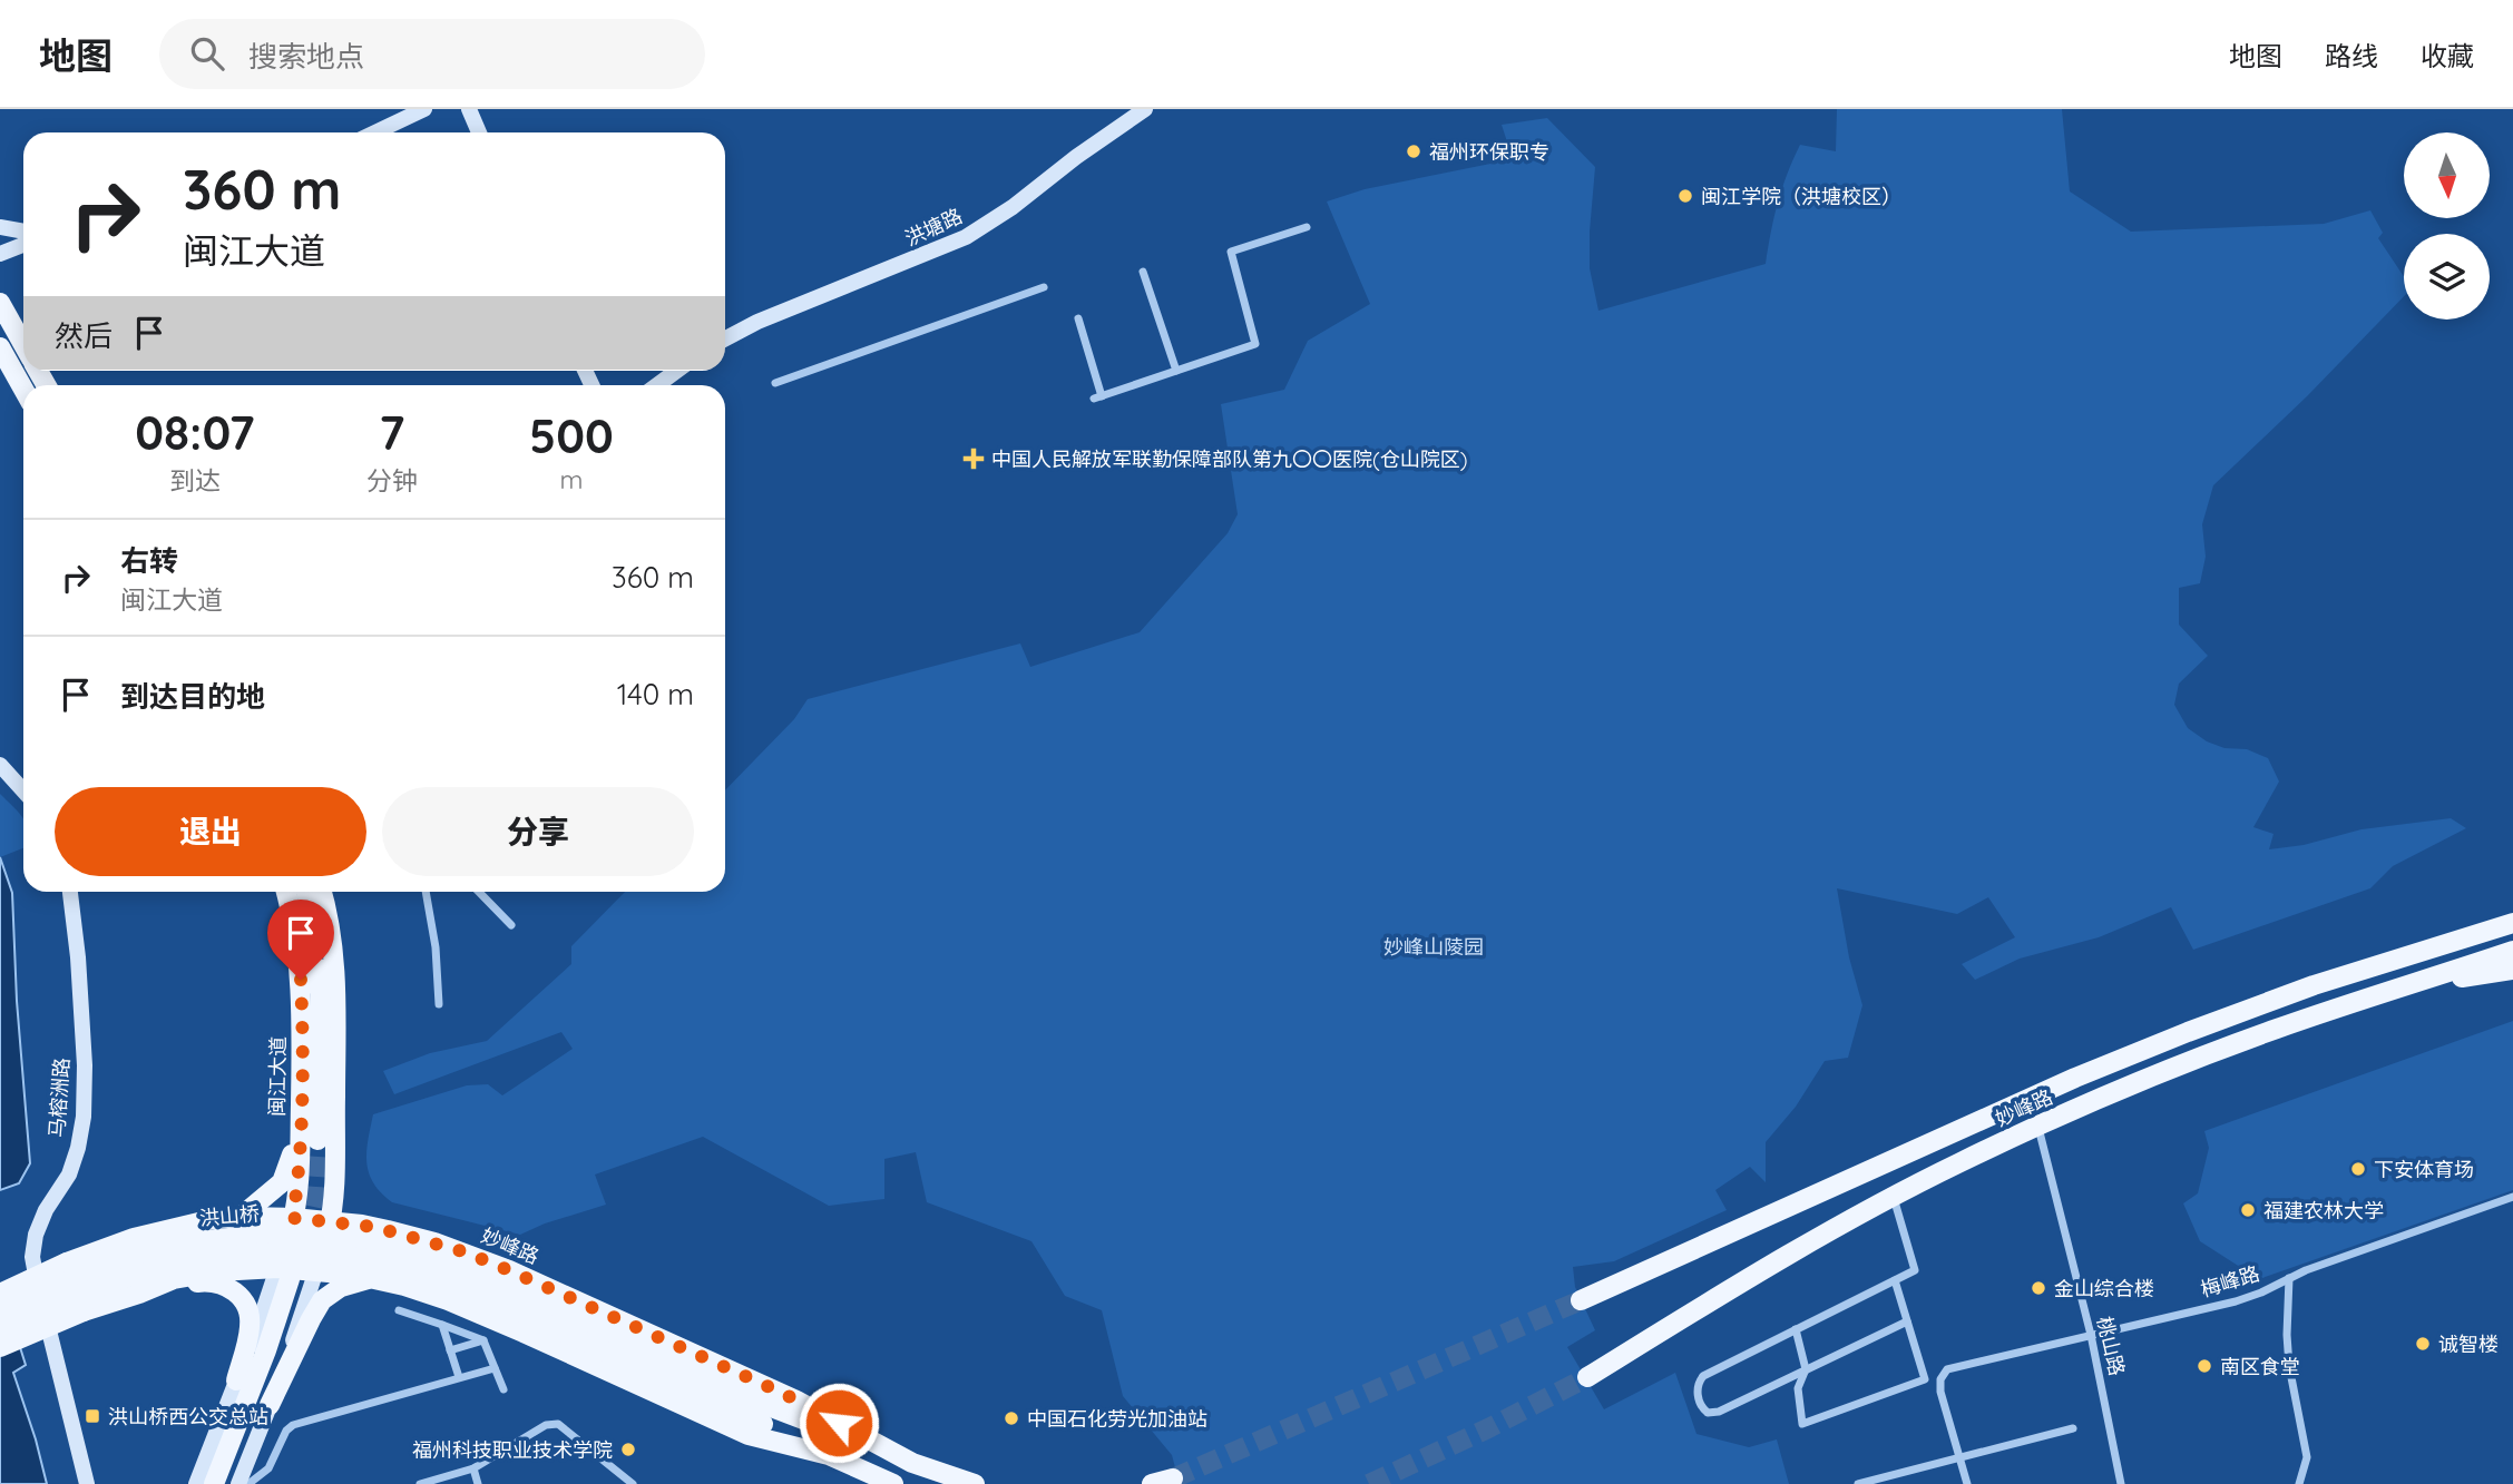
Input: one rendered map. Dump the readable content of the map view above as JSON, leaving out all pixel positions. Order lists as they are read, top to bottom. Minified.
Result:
{"streets":{"main road":["闽江大道","妙峰路","洪山桥"],"street":["洪塘路","马榕洲路","梅峰路","桃山路"]},"crossings":[["闽江大道","妙峰路"],["妙峰路","桃山路"],["梅峰路","桃山路"]],"parks":["妙峰山陵园"],"places":{"other":["福州环保职专","闽江学院（洪塘校区）","下安体育场","福建农林大学","金山综合楼","诚智楼","南区食堂","中国石化劳光加油站","福州科技职业技术学院"],"health":["中国人民解放军联勤保障部队第九〇〇医院(仓山院区)"],"transit":["洪山桥西公交总站"]},"north":"bottom","page":{"header":"地图","search":"搜索地点","nav":["地图","路线","收藏"],"turn":["360 m","闽江大道"],"then":"然后","eta":["08:07","到达","7","分钟","500","m"],"list":[{"name":"右转","note":"闽江大道","value":"360 m"},{"name":"到达目的地","value":"140 m"}],"buttons":["退出","分享"]}}
